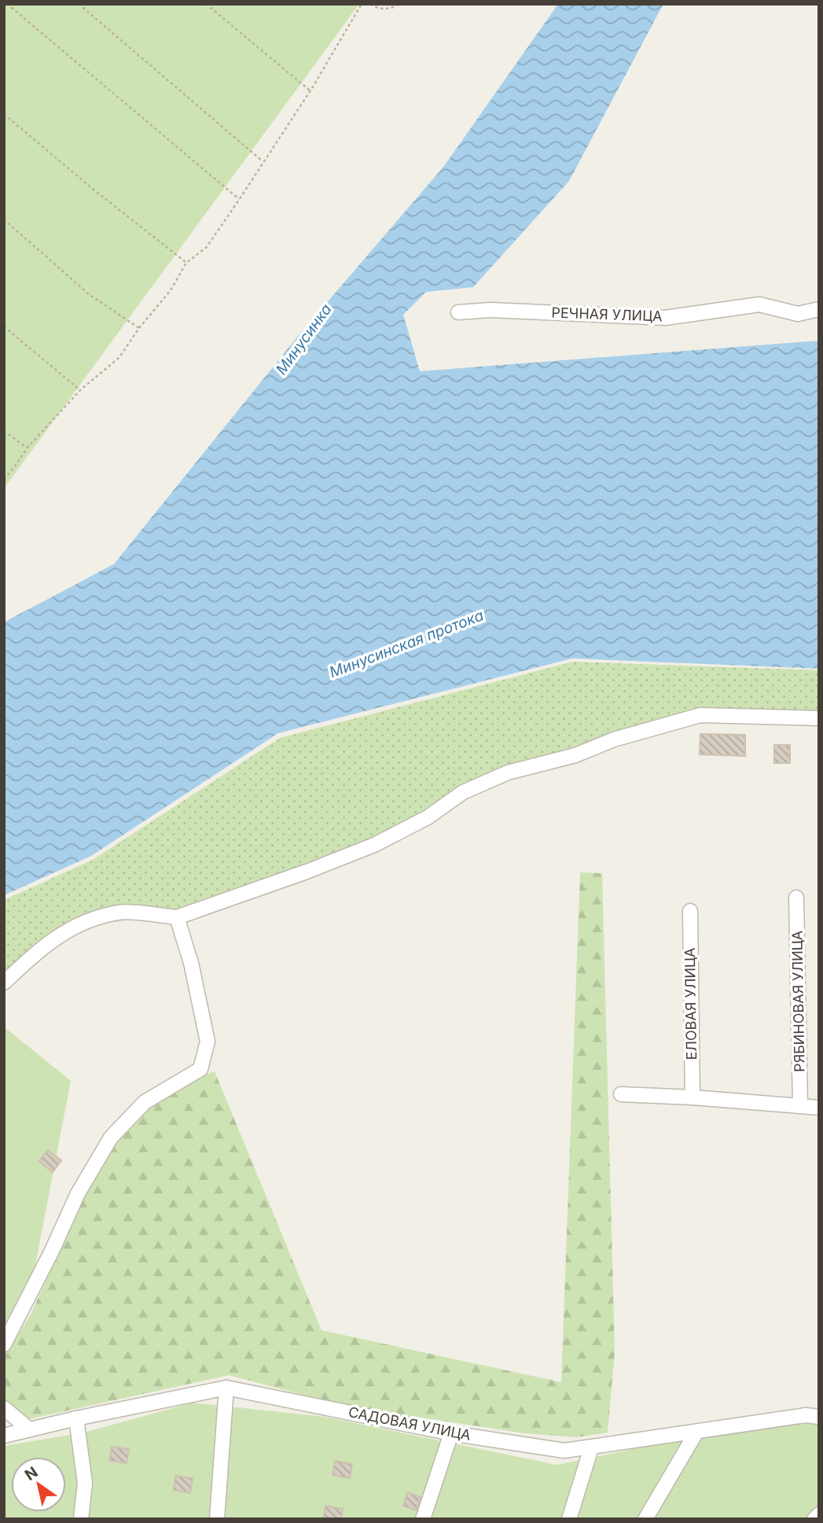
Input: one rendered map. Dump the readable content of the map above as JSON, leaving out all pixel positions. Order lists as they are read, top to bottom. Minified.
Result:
{"streets":{"street":["РЕЧНАЯ УЛИЦА","РЯБИНОВАЯ УЛИЦА","ЕЛОВАЯ УЛИЦА","САДОВАЯ УЛИЦА"]},"water":["Минусинка","Минусинская протока"],"north":"top left"}
